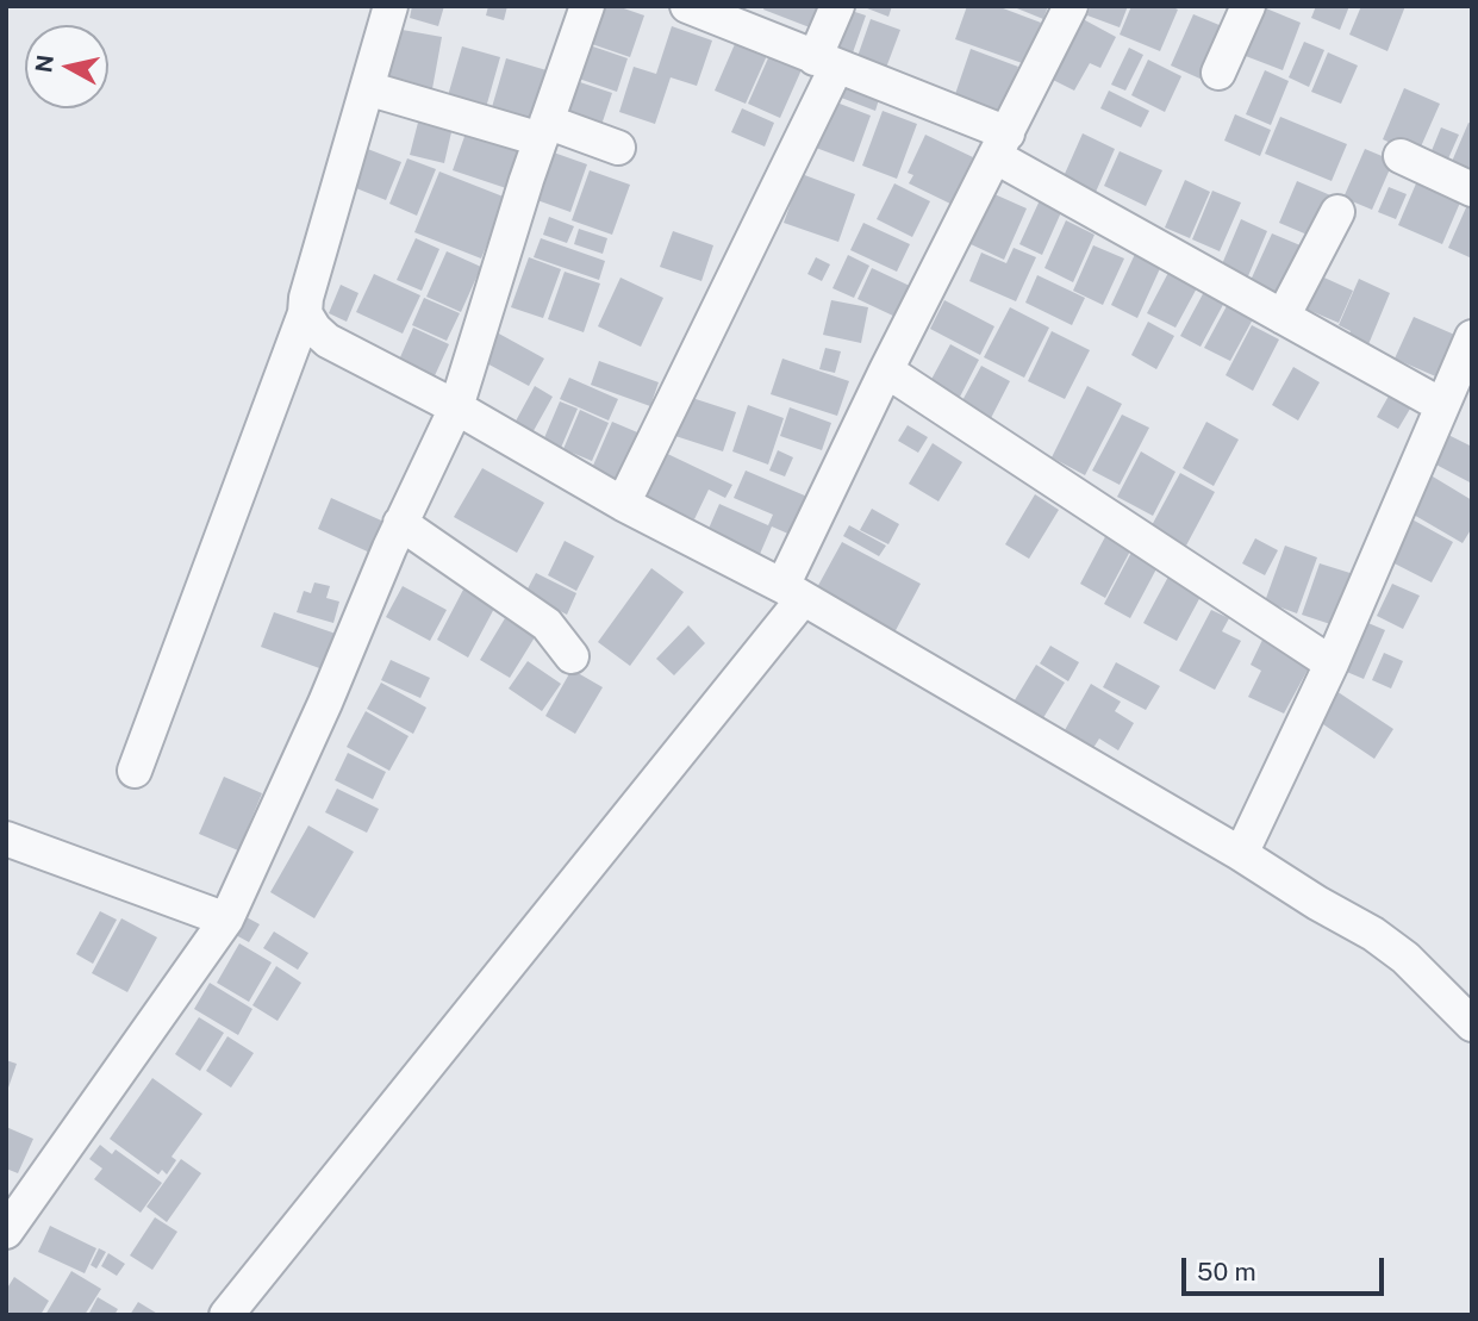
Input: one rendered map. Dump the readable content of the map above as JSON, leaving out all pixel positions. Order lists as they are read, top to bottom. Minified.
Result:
{"scale_bar":"50 m","north":"left"}
